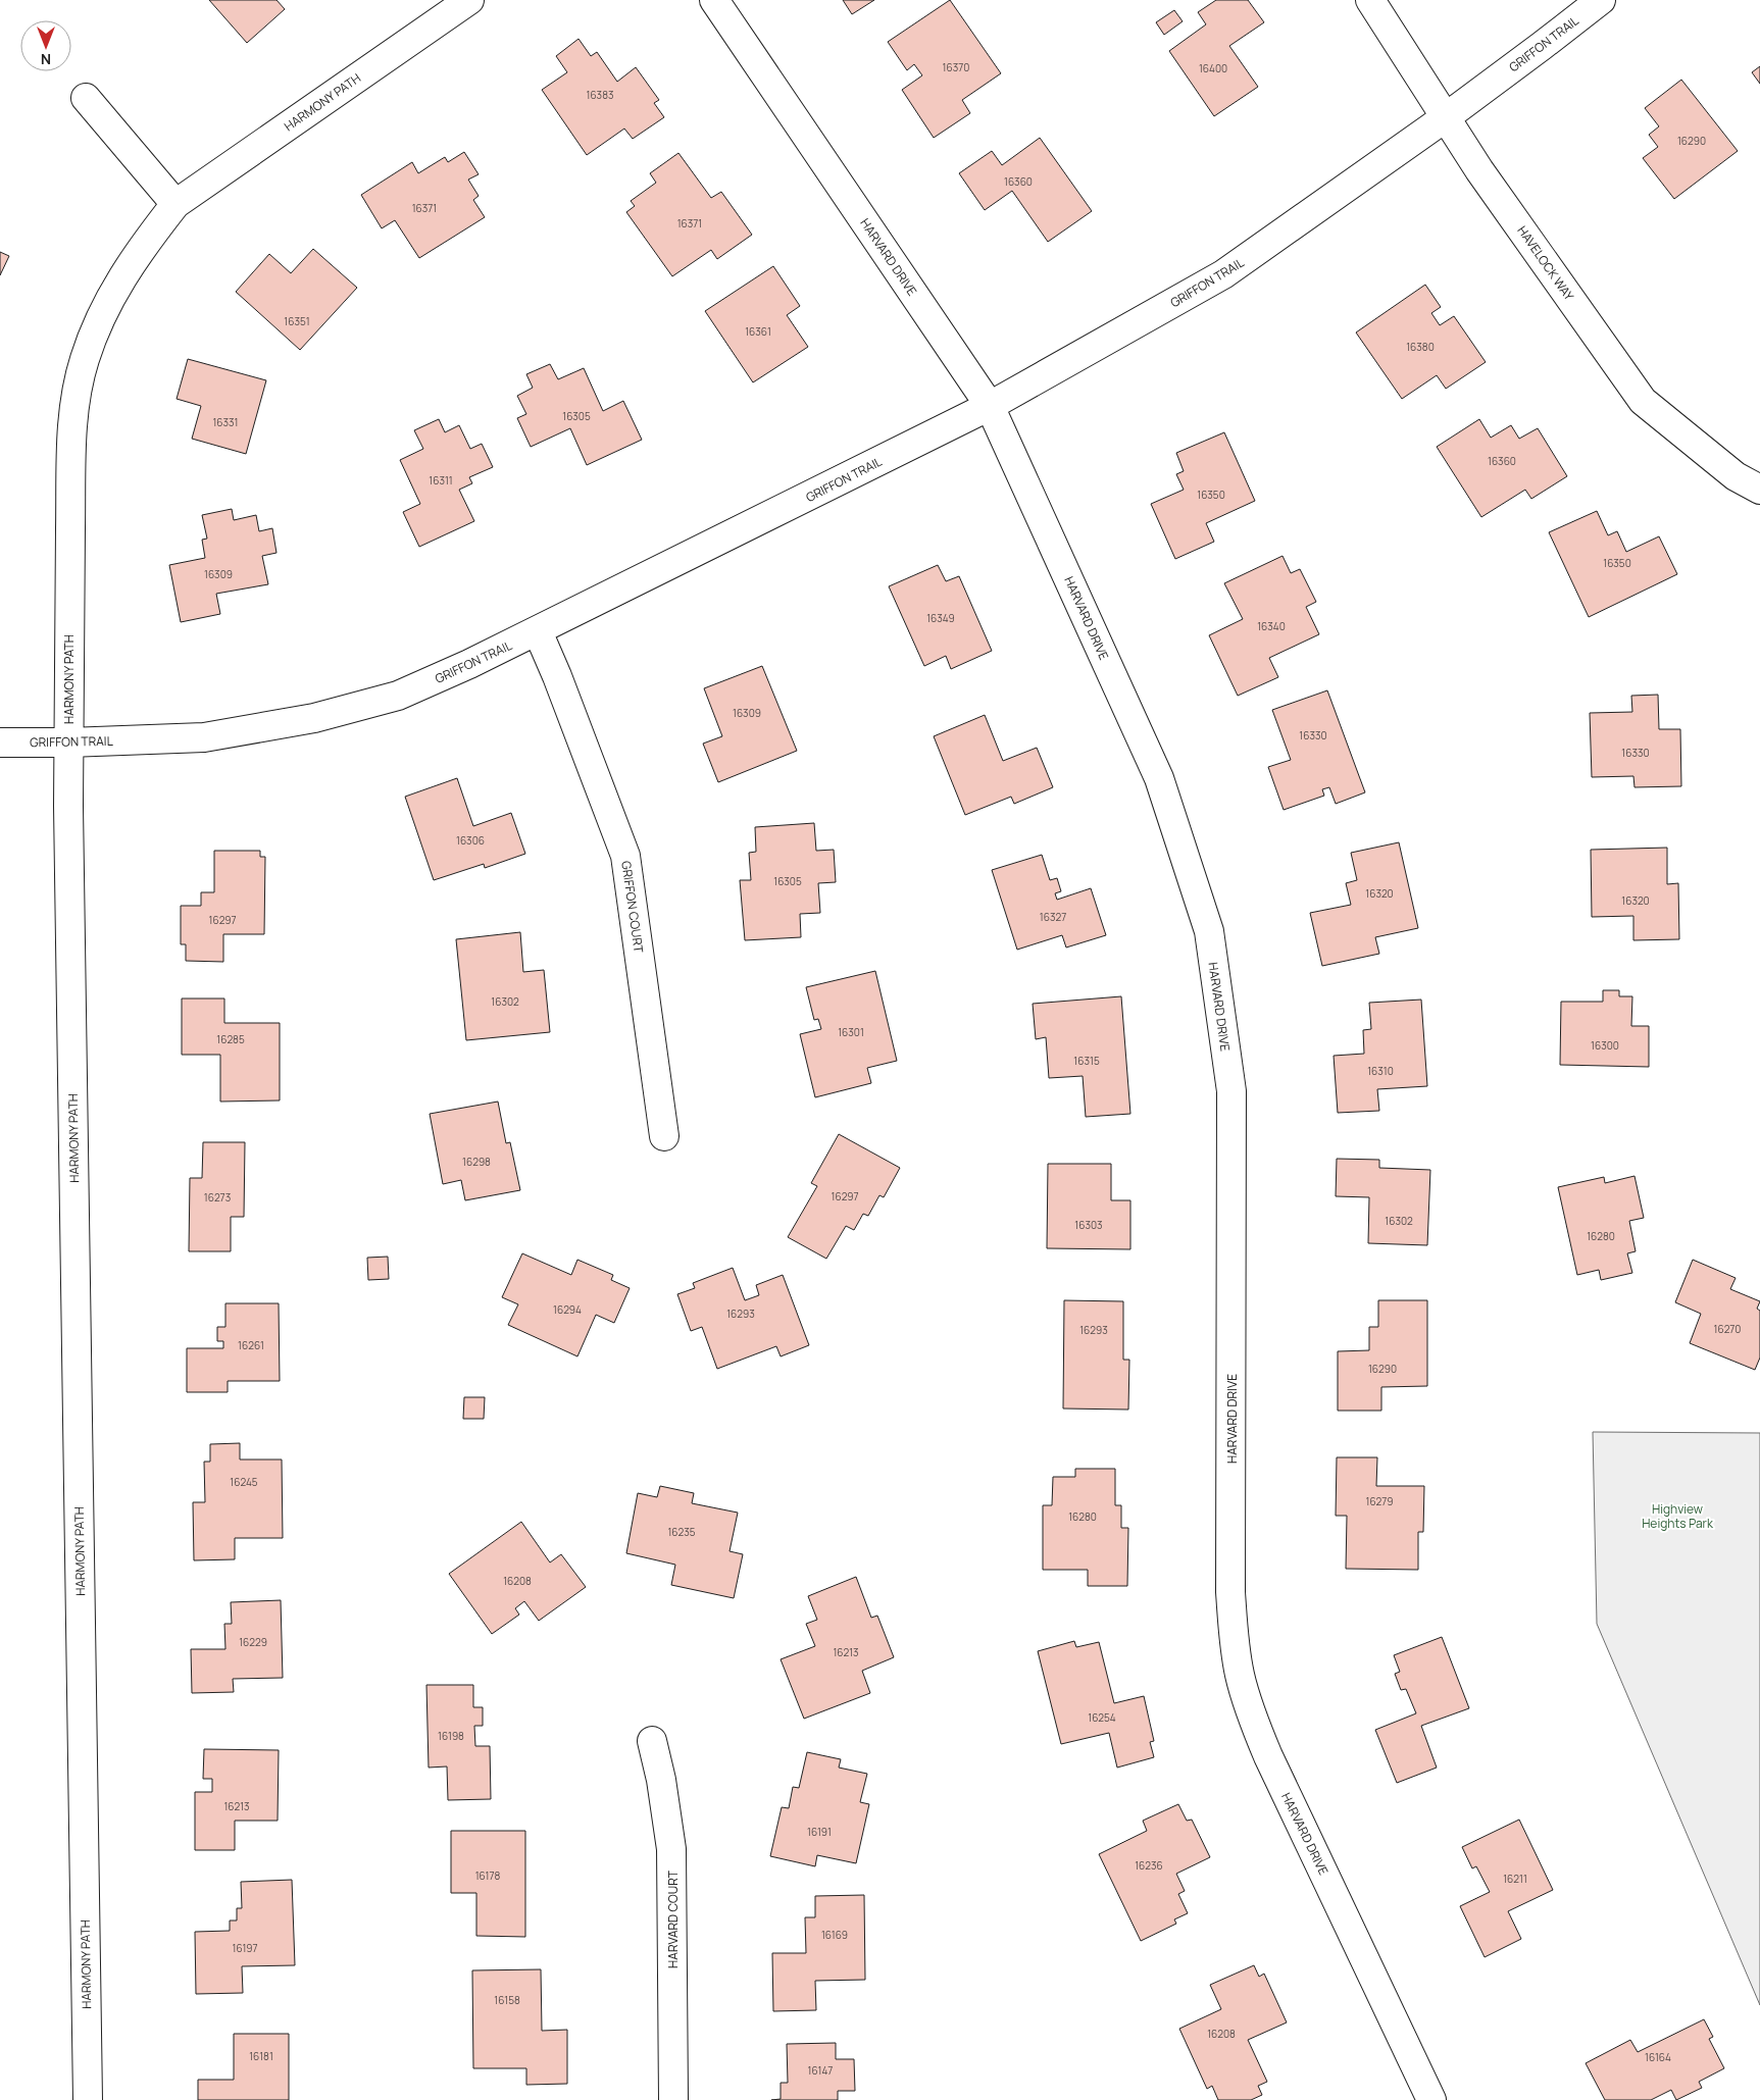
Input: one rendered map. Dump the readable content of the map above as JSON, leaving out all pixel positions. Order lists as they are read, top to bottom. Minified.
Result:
{"streets":{"street":["GRIFFON TRAIL","HARMONY PATH","HARVARD DRIVE","HAVELOCK WAY","GRIFFON COURT","HARVARD COURT"]},"crossings":[["GRIFFON TRAIL","HARMONY PATH"],["GRIFFON TRAIL","HARVARD DRIVE"],["GRIFFON TRAIL","HAVELOCK WAY"],["GRIFFON TRAIL","GRIFFON COURT"]],"parks":["Highview Heights Park"],"house_numbers":["16370","16400","16383","16290","16360","16371","16371","16351","16361","16380","16305","16331","16360","16311","16350","16350","16309","16349","16340","16309","16330","16330","16306","16305","16320","16320","16327","16297","16302","16301","16285","16300","16315","16310","16298","16297","16273","16302","16303","16280","16294","16293","16270","16293","16261","16290","16245","16279","16280","16235","16208","16229","16213","16254","16198","16213","16191","16236","16178","16211","16169","16197","16158","16208","16181","16164","16147"],"north":"bottom"}
